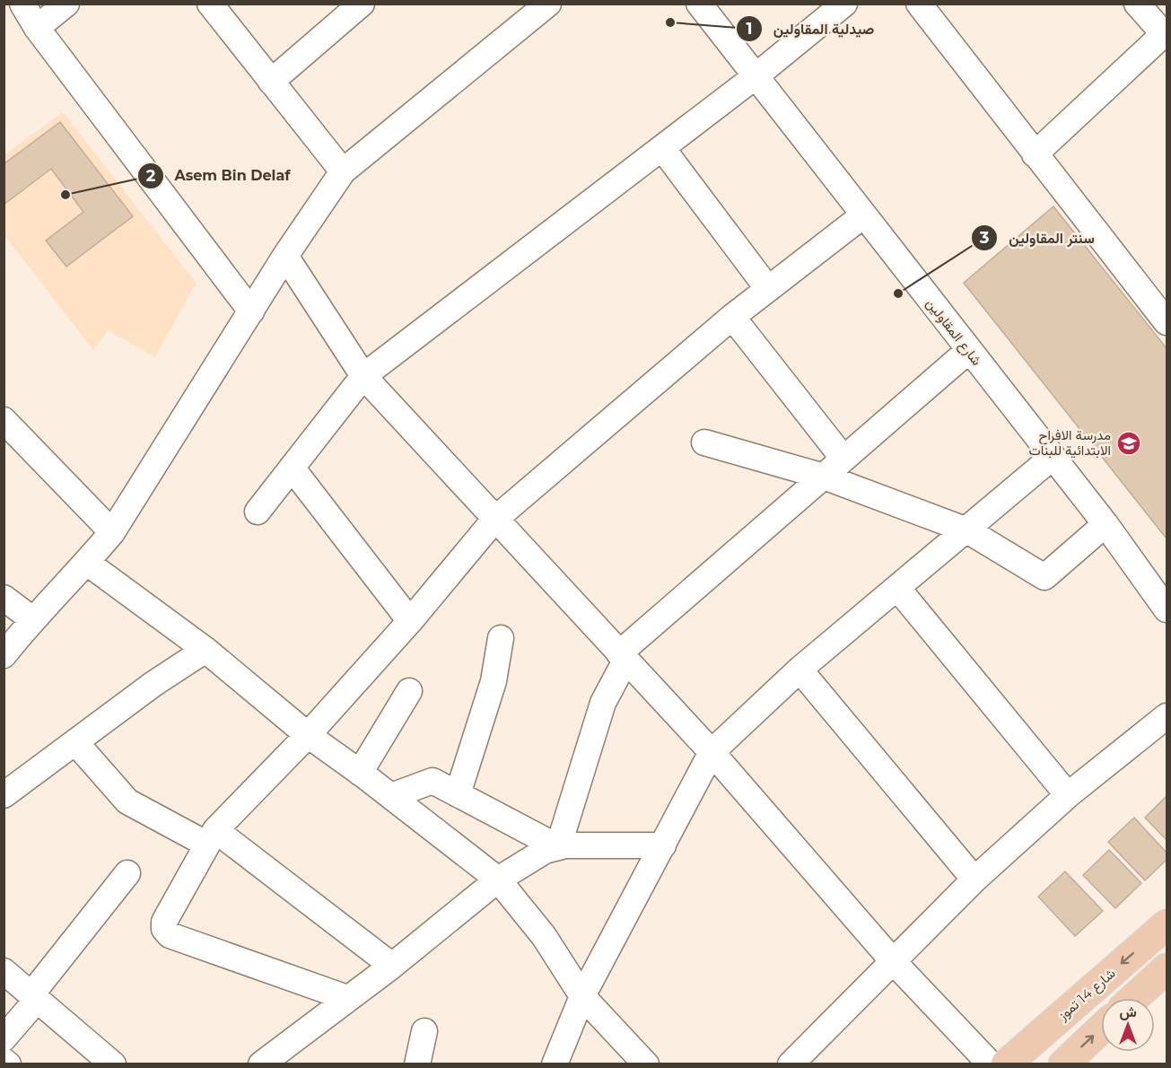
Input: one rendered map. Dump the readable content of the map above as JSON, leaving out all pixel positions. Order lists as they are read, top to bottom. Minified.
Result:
{"streets":{"main road":["شارع 14 تموز"],"street":["شارع المقاولين"]},"places":{"other":["صيدلية المقاولين","Asem Bin Delaf","سنتر المقاولين"],"school or university":["مدرسة اﻻفراح اﻻبتدائية للبنات"]},"north":"top"}
